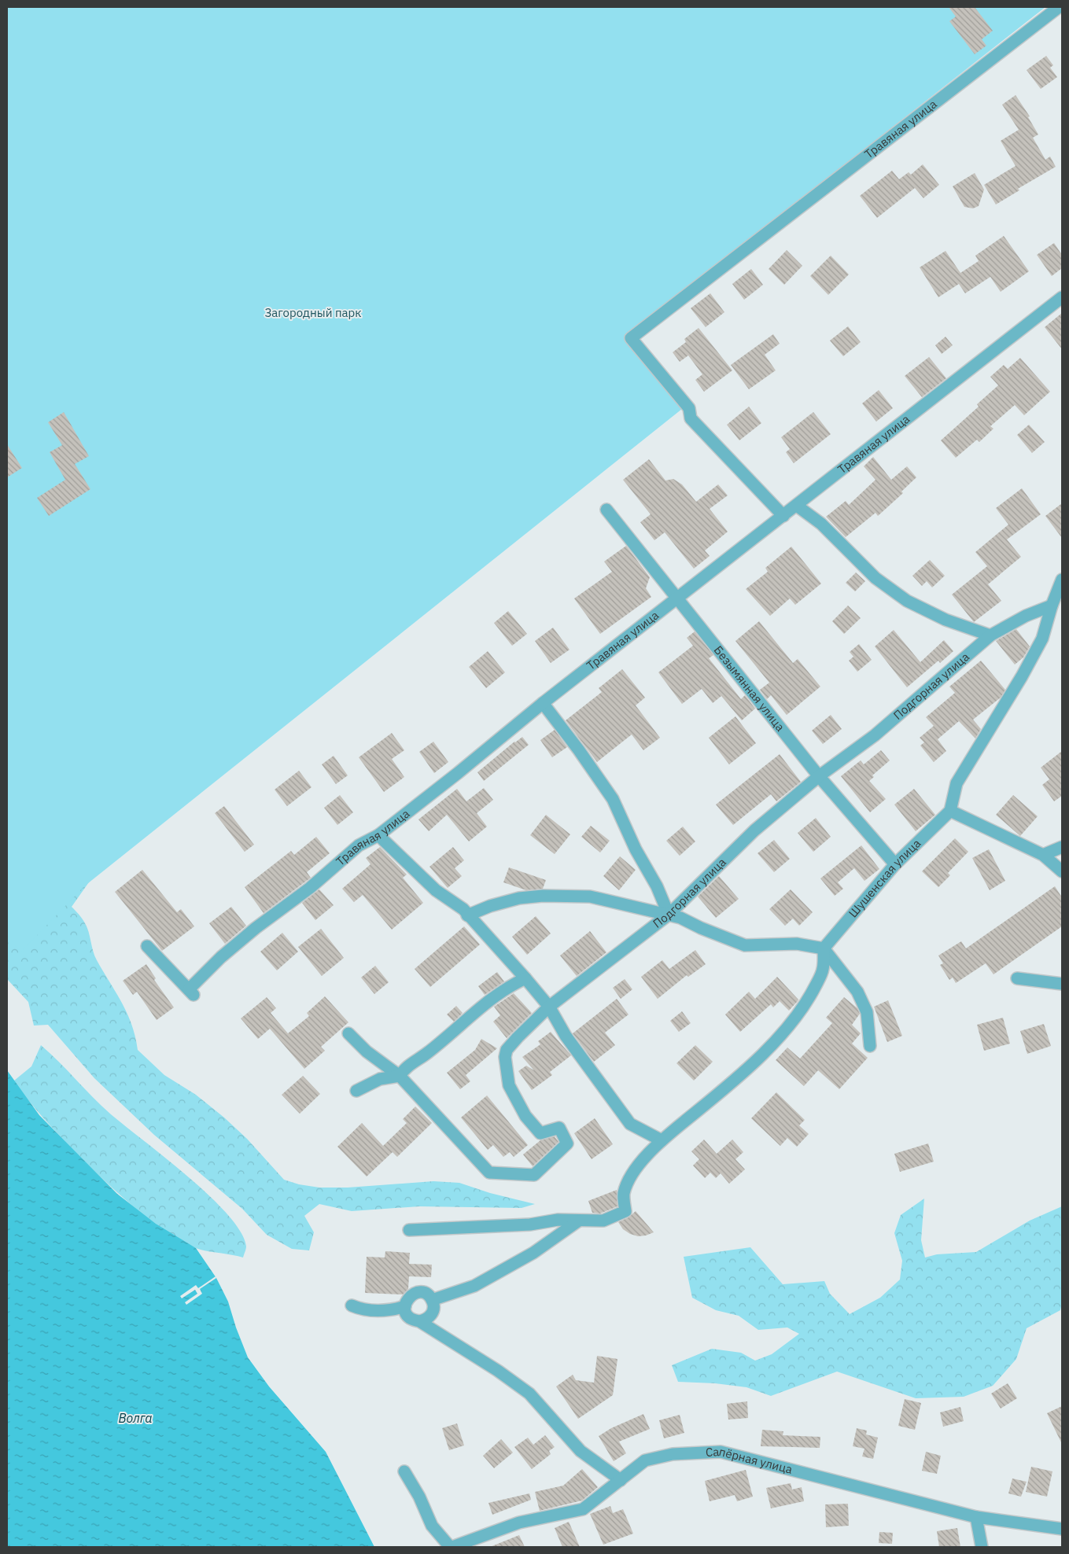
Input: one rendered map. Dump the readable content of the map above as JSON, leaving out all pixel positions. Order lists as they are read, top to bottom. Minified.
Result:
{"streets":{"street":["Травяная улица","Подгорная улица","Безымянная улица","Шушенская улица","Сапёрная улица"]},"crossings":[["Травяная улица","Безымянная улица"],["Подгорная улица","Безымянная улица"],["Безымянная улица","Шушенская улица"]],"water":["Волга"],"parks":["Загородный парк"]}
